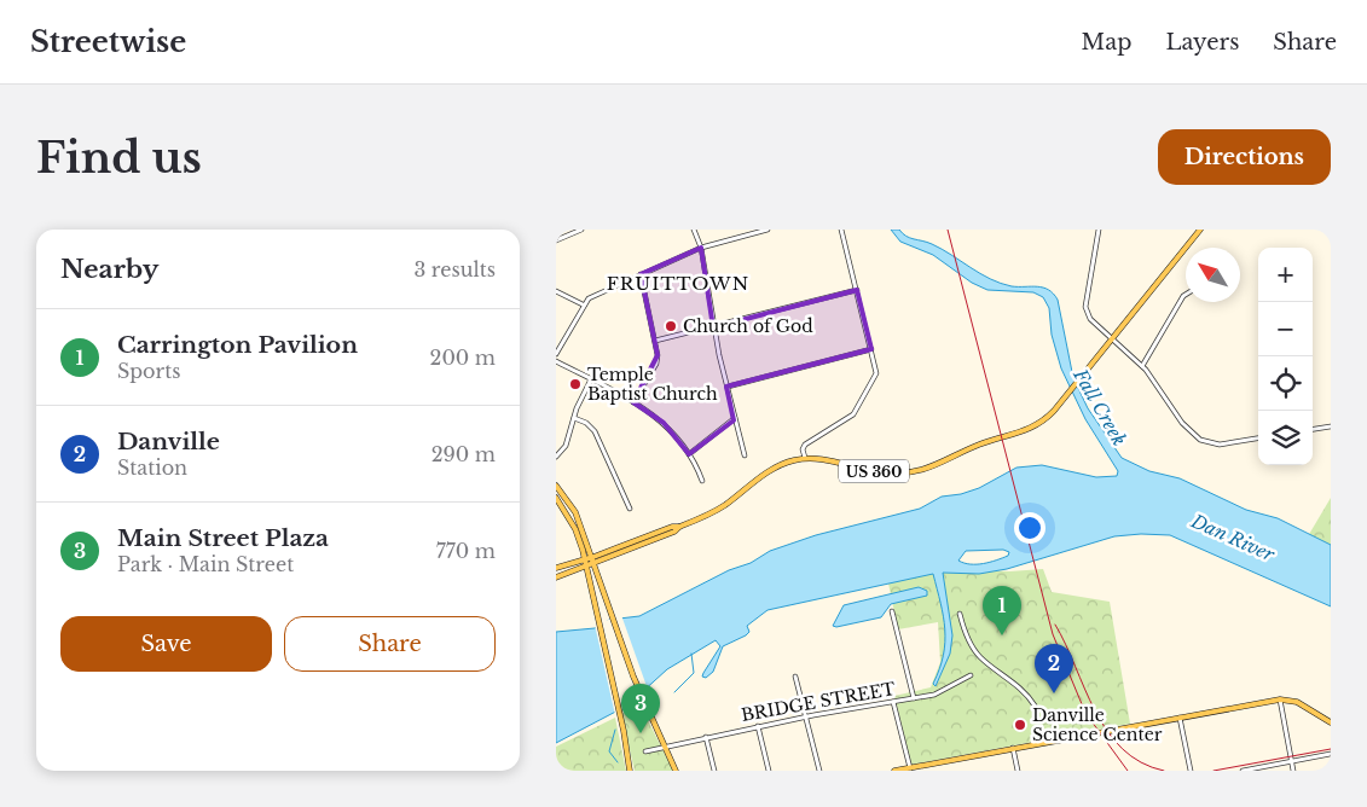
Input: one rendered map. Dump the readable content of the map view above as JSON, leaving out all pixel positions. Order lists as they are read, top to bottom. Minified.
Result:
{"streets":{"main road":["US 360"],"street":["BRIDGE STREET"]},"districts":["FRUITTOWN"],"water":["Fall Creek","Dan River"],"places":["Church of God","Temple Baptist Church","Danville Science Center"],"north":"top left","page":{"header":"Streetwise","nav":["Map","Layers","Share"],"buttons":["Directions",["Save","Share"]],"title":"Find us","heading":["Nearby","3 results"],"map_buttons":["+","−"],"list":[{"mark":"1","name":"Carrington Pavilion","note":"Sports","value":"200 m"},{"mark":"2","name":"Danville","note":"Station","value":"290 m"},{"mark":"3","name":"Main Street Plaza","note":"Park · Main Street","value":"770 m"}],"pins":["1","2","3"]}}
